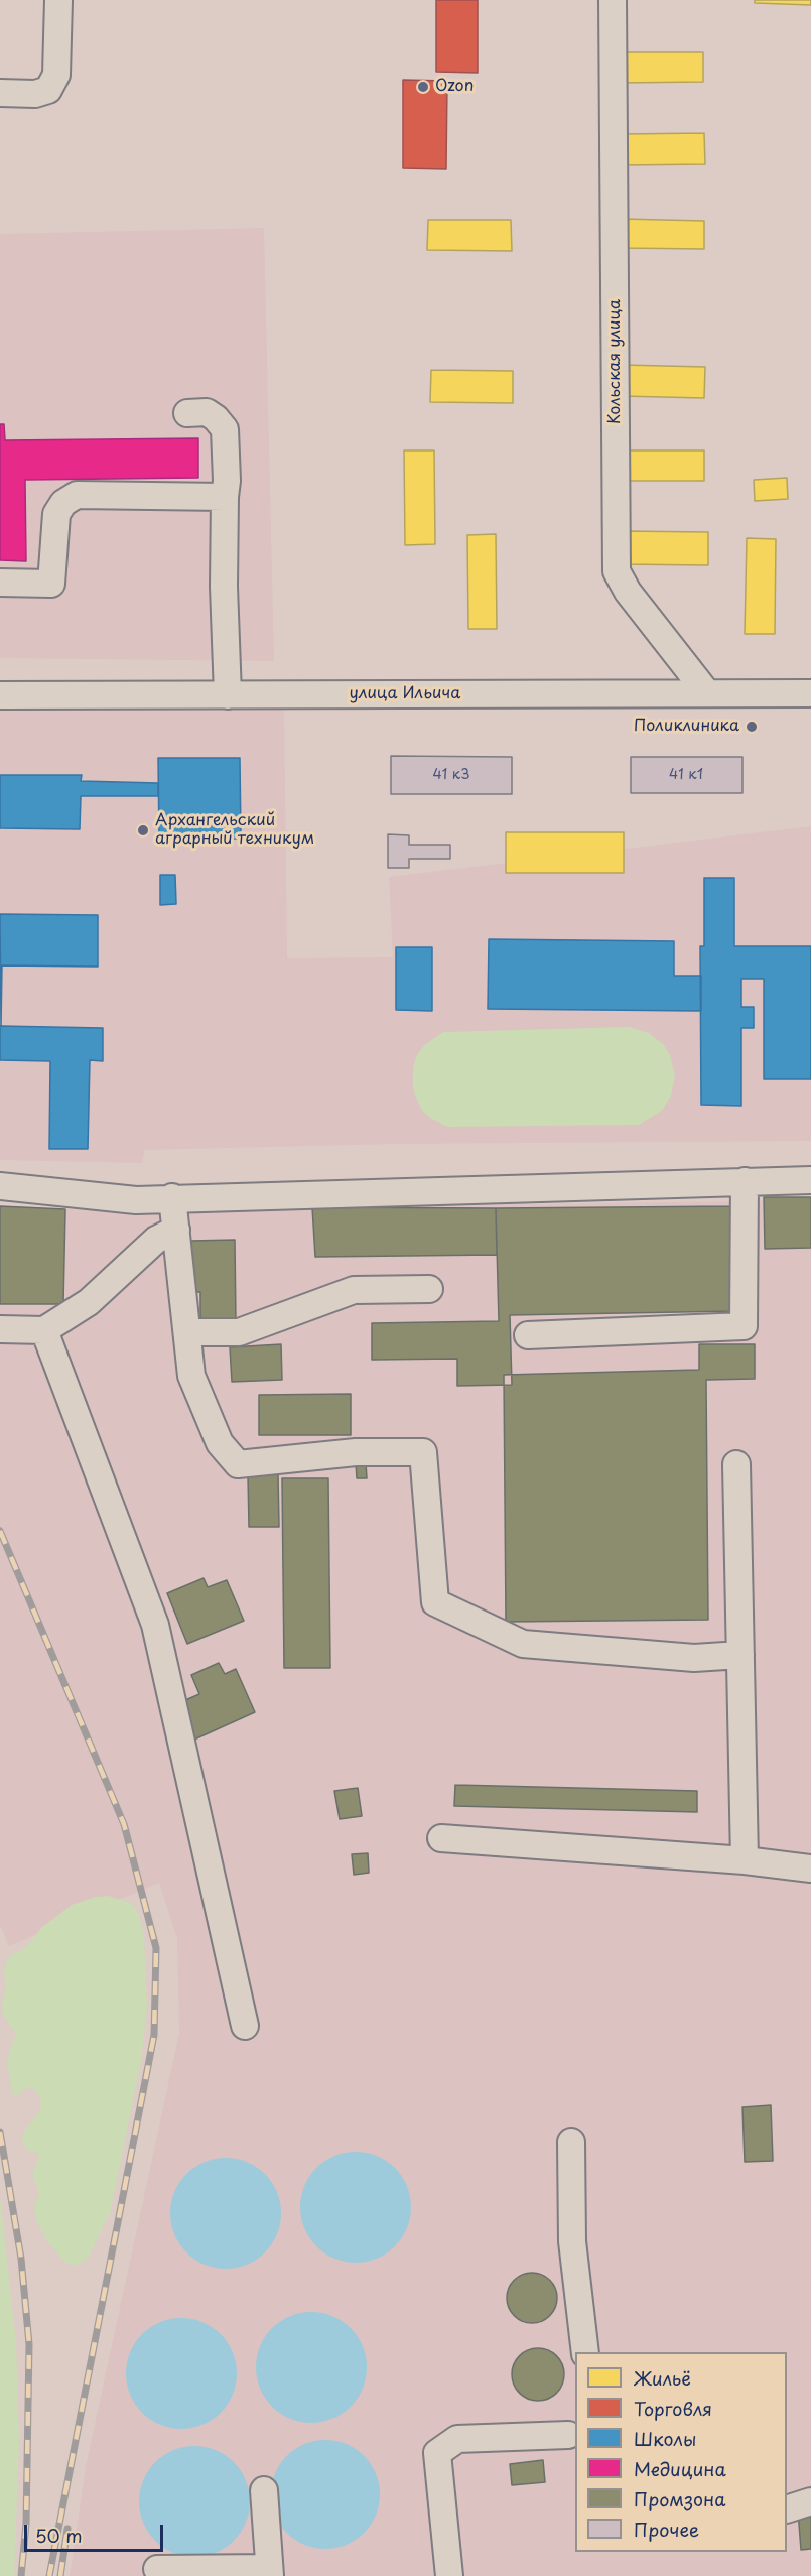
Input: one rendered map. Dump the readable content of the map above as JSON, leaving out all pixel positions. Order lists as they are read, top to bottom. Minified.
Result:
{"streets":{"street":["Кольская улица","улица Ильича"]},"crossings":[["Кольская улица","улица Ильича"]],"places":["Ozon","Поликлиника","Архангельский аграрный техникум"],"house_numbers":["41 к3","41 к1"],"legend":["Жильё","Торговля","Школы","Медицина","Промзона","Прочее"],"scale_bar":"50 m"}
